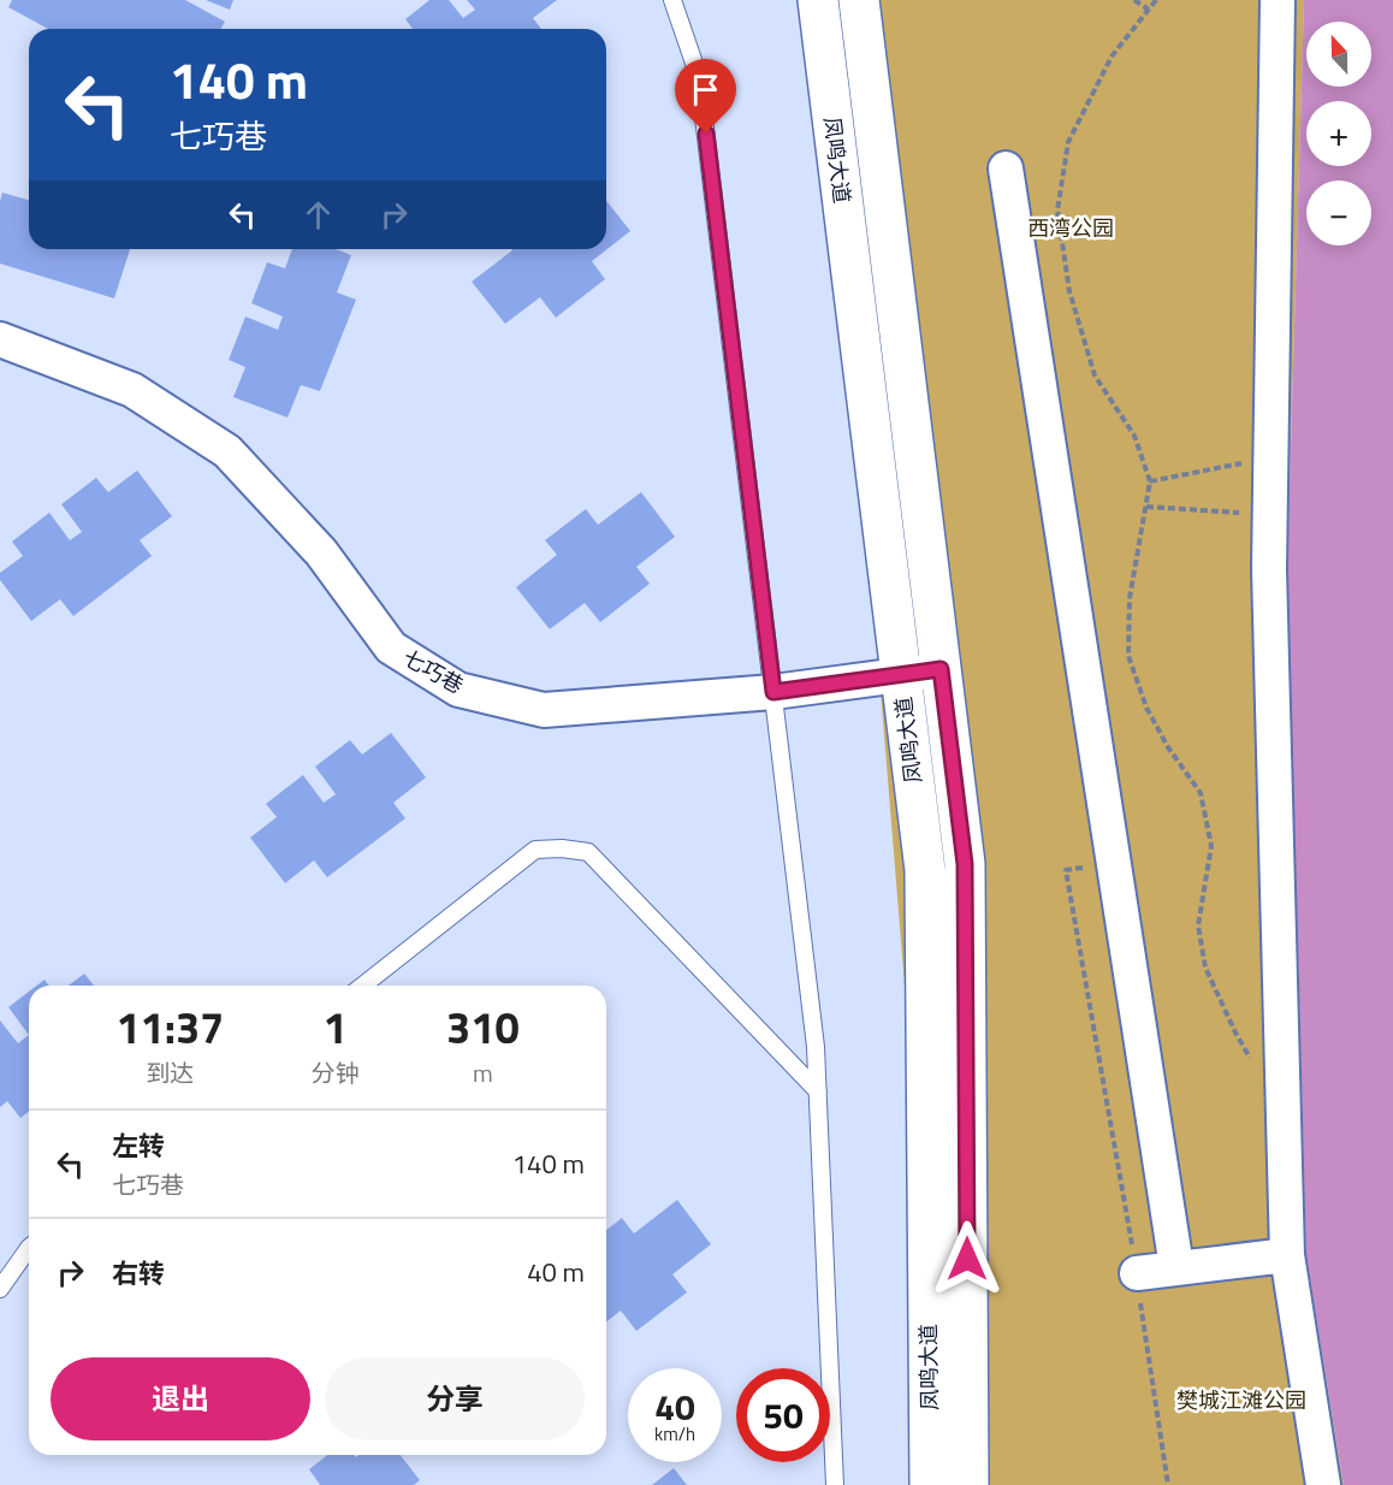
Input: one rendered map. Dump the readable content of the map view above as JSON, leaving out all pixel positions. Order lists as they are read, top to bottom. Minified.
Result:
{"streets":{"main road":["凤鸣大道"],"street":["七巧巷"]},"crossings":[["凤鸣大道","七巧巷"]],"parks":["西湾公园","樊城江滩公园"],"north":"top","page":{"map_buttons":["+","−"],"turn":["140 m","七巧巷"],"eta":["11:37","到达","1","分钟","310","m"],"list":[{"name":"左转","note":"七巧巷","value":"140 m"},{"name":"右转","value":"40 m"}],"buttons":["退出","分享"],"speed":"40 km/h","limit":"50"}}
